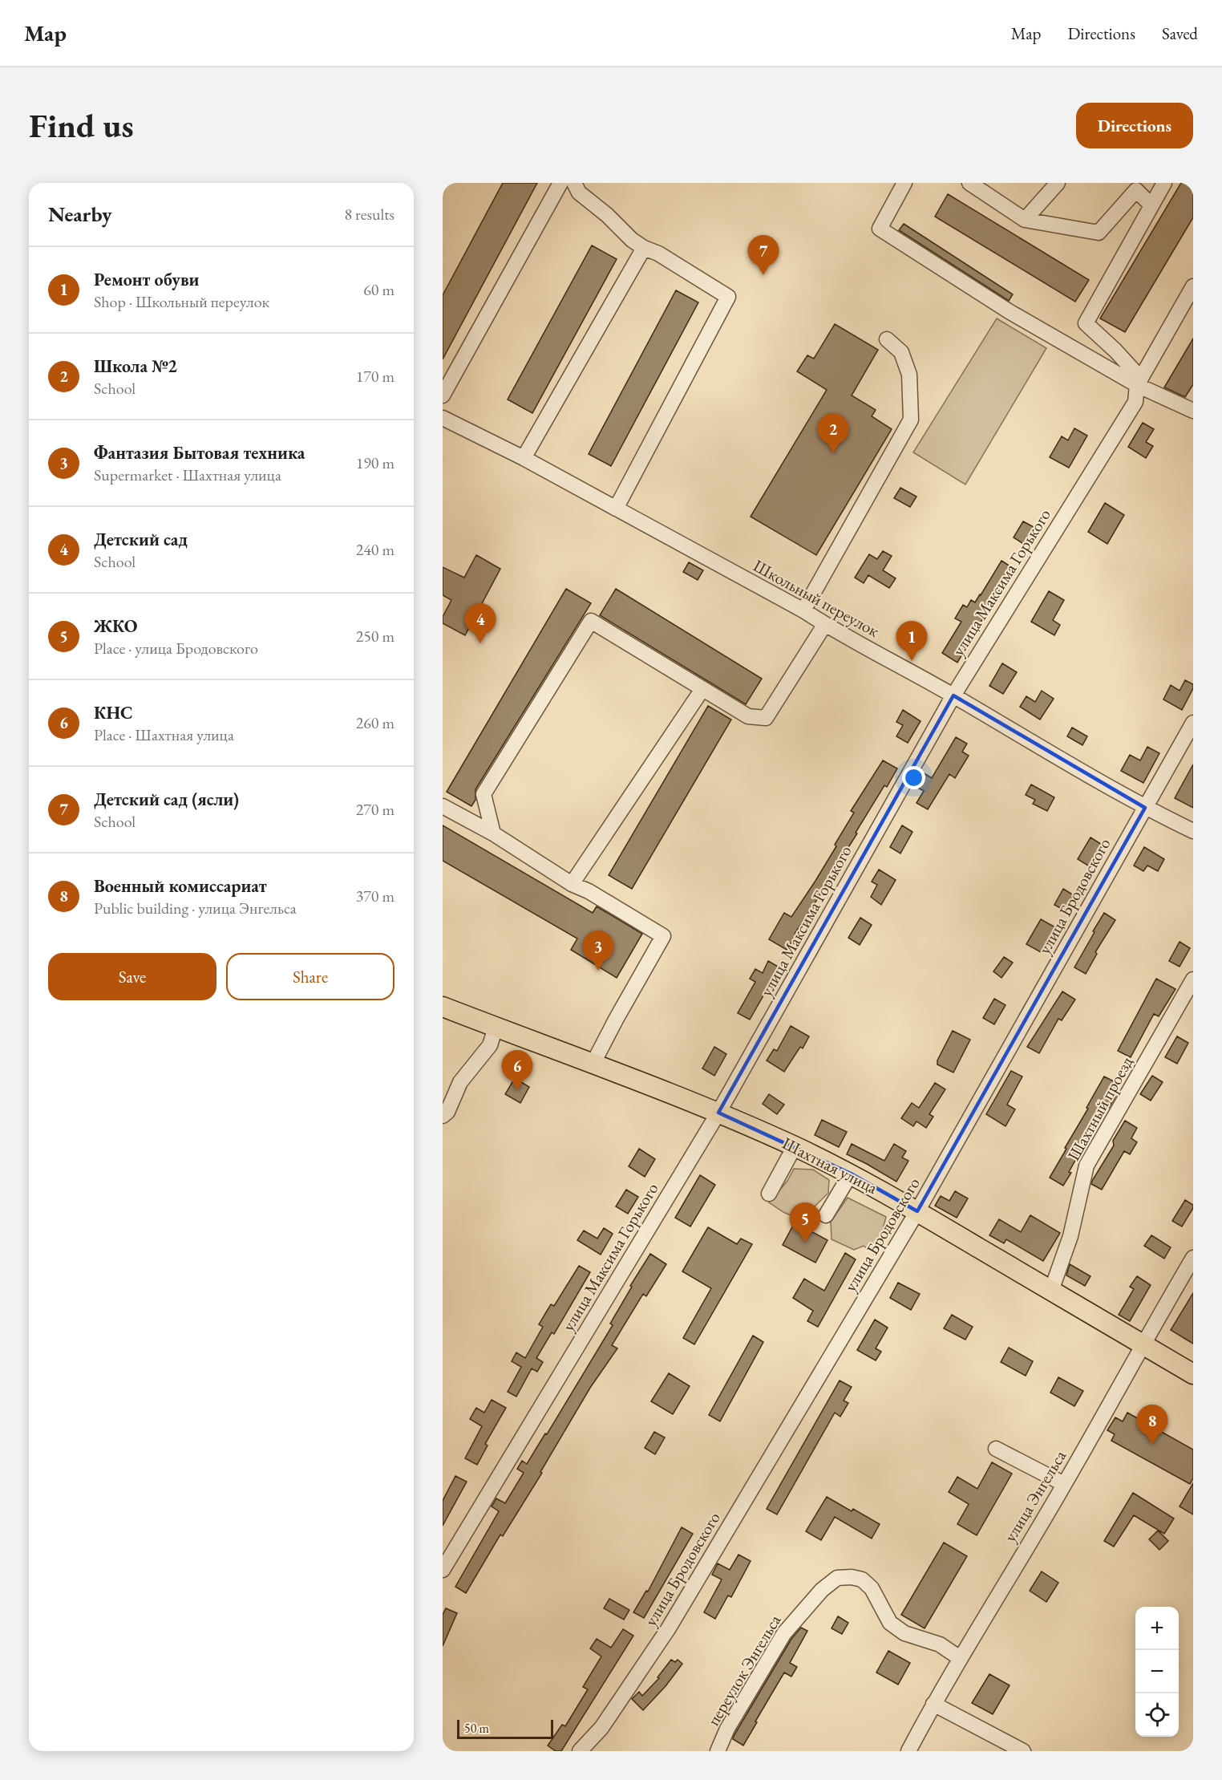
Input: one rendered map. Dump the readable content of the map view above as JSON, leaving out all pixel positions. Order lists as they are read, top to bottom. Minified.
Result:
{"streets":{"main road":["Шахтная улица"],"street":["улица Максима Горького","Школьный переулок","улица Бродовского","Шахтный проезд","улица Энгельса","переулок Энгельса"]},"crossings":[["улица Максима Горького","Школьный переулок"],["улица Максима Горького","Шахтная улица"],["Школьный переулок","улица Бродовского"],["улица Бродовского","Шахтная улица"],["Шахтный проезд","Шахтная улица"],["Шахтная улица","улица Энгельса"],["улица Энгельса","переулок Энгельса"]],"scale_bar":"50 m","page":{"header":"Map","nav":["Map","Directions","Saved"],"buttons":["Directions",["Save","Share"]],"title":"Find us","heading":["Nearby","8 results"],"pins":["7","2","4","1","3","6","5","8"],"list":[{"mark":"1","name":"Ремонт обуви","note":"Shop · Школьный переулок","value":"60 m"},{"mark":"2","name":"Школа №2","note":"School","value":"170 m"},{"mark":"3","name":"Фантазия Бытовая техника","note":"Supermarket · Шахтная улица","value":"190 m"},{"mark":"4","name":"Детский сад","note":"School","value":"240 m"},{"mark":"5","name":"ЖКО","note":"Place · улица Бродовского","value":"250 m"},{"mark":"6","name":"КНС","note":"Place · Шахтная улица","value":"260 m"},{"mark":"7","name":"Детский сад (ясли)","note":"School","value":"270 m"},{"mark":"8","name":"Военный комиссариат","note":"Public building · улица Энгельса","value":"370 m"}],"map_buttons":["+","−"],"scale":"50 m"}}
